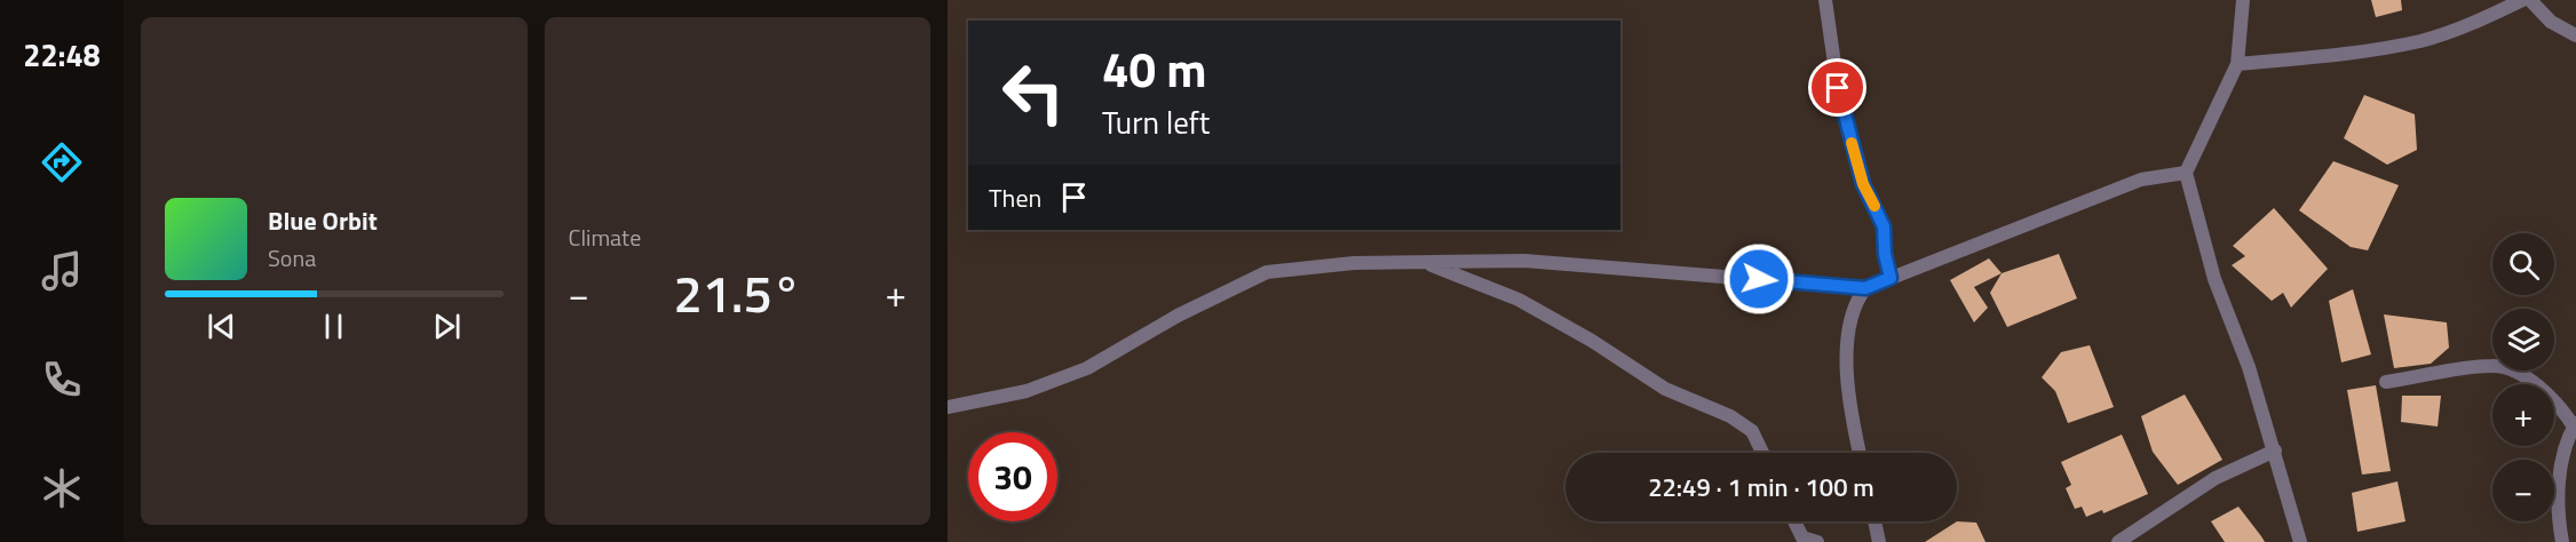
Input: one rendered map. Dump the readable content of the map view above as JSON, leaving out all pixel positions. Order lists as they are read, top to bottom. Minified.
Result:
{"page":{"tabs":"22:48","tile":"Climate","turn":["40 m","Turn left"],"then":"Then","song":["Blue Orbit","Sona"],"map_buttons":["+","−"],"heat":["−","21.5°","+"],"limit":"30","trip":"22:49 · 1 min · 100 m"}}
